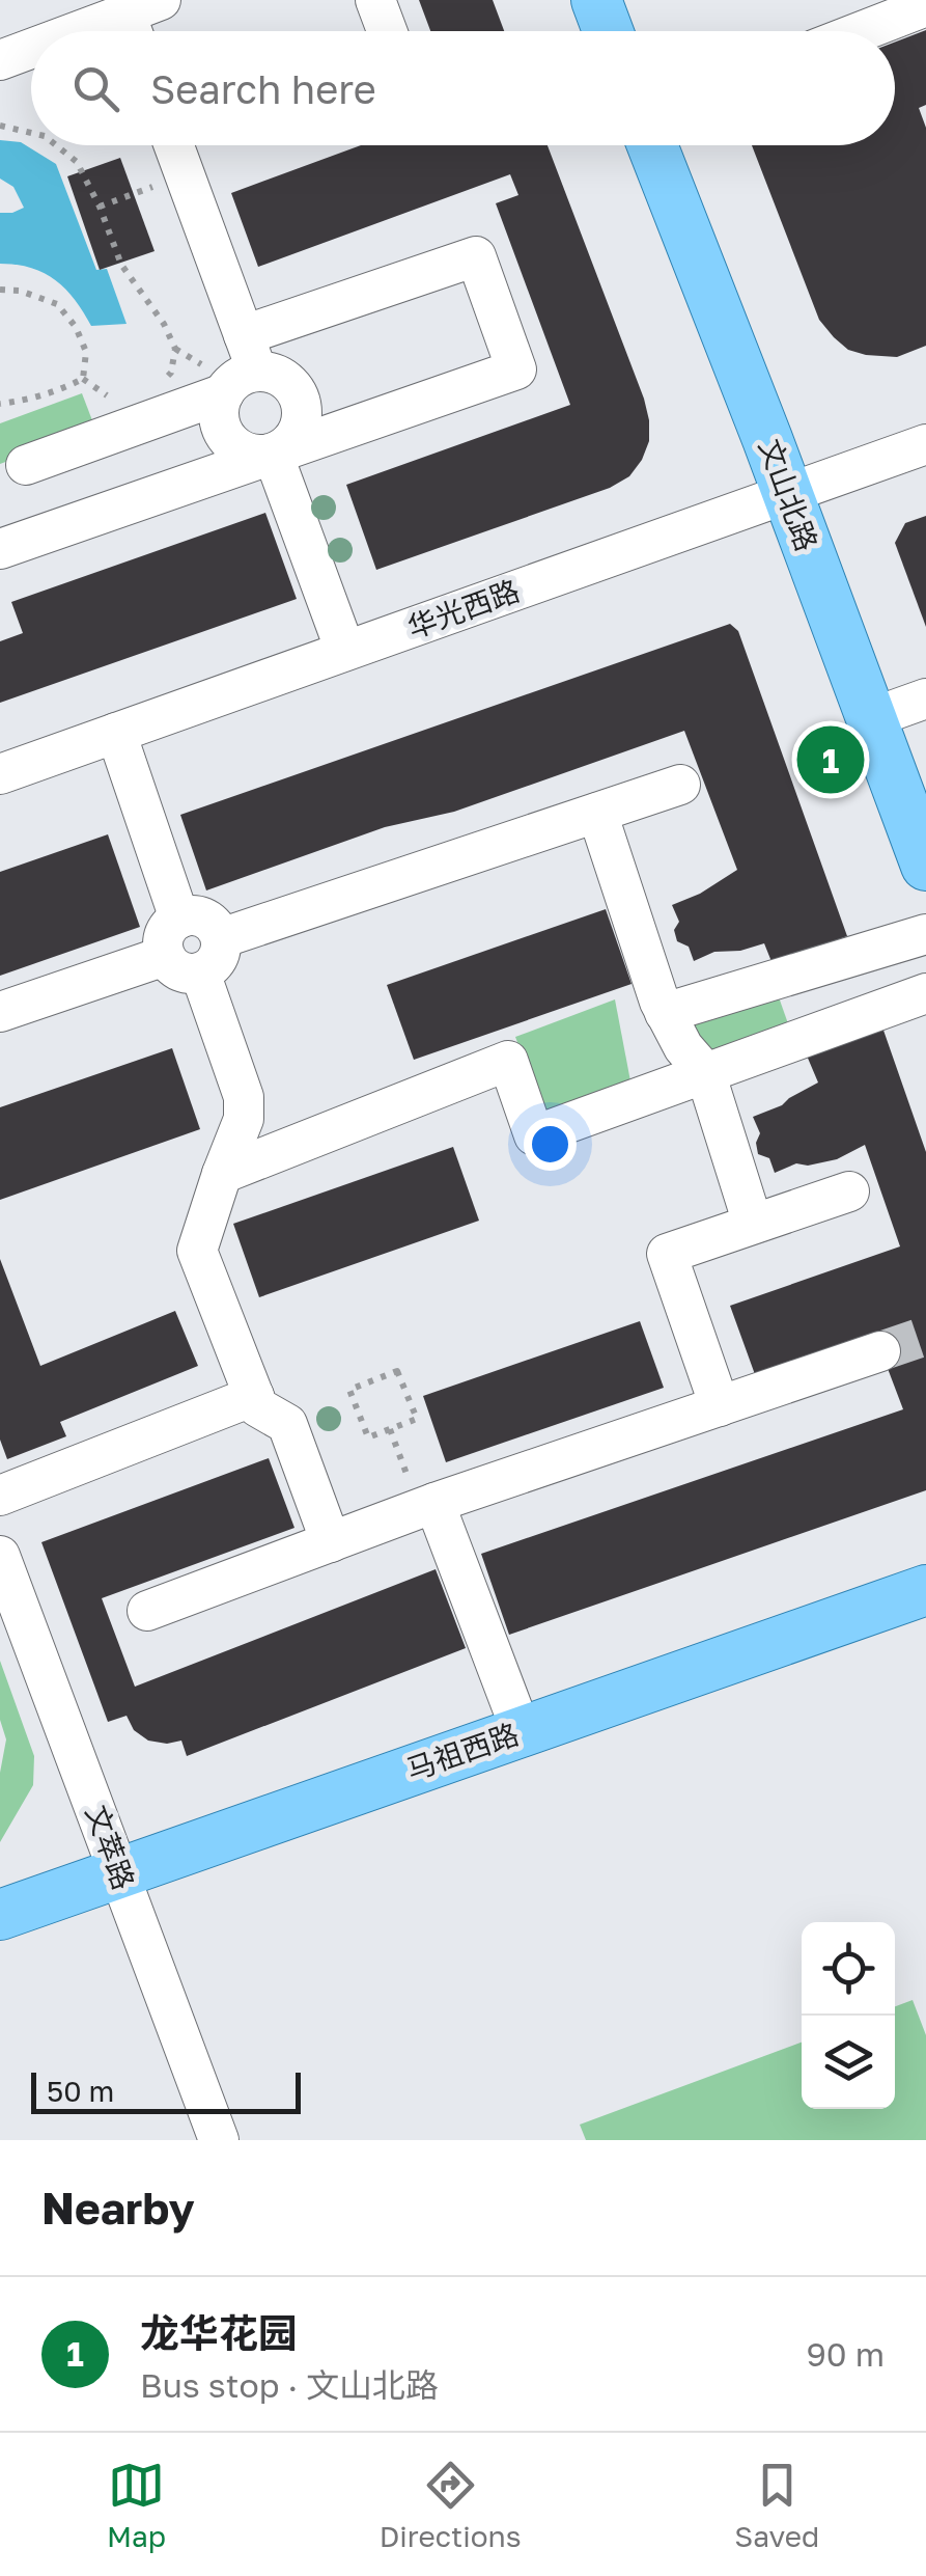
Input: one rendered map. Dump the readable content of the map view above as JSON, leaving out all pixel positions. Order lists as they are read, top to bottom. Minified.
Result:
{"streets":{"main road":["文山北路","马祖西路"],"street":["华光西路","文萃路"]},"crossings":[["文山北路","华光西路"],["马祖西路","文萃路"]],"scale_bar":"50 m","page":{"search":"Search here","pins":"1","scale":"50 m","heading":"Nearby","list":[{"mark":"1","name":"龙华花园","note":"Bus stop · 文山北路","value":"90 m"}],"nav":["Map","Directions","Saved"]}}
